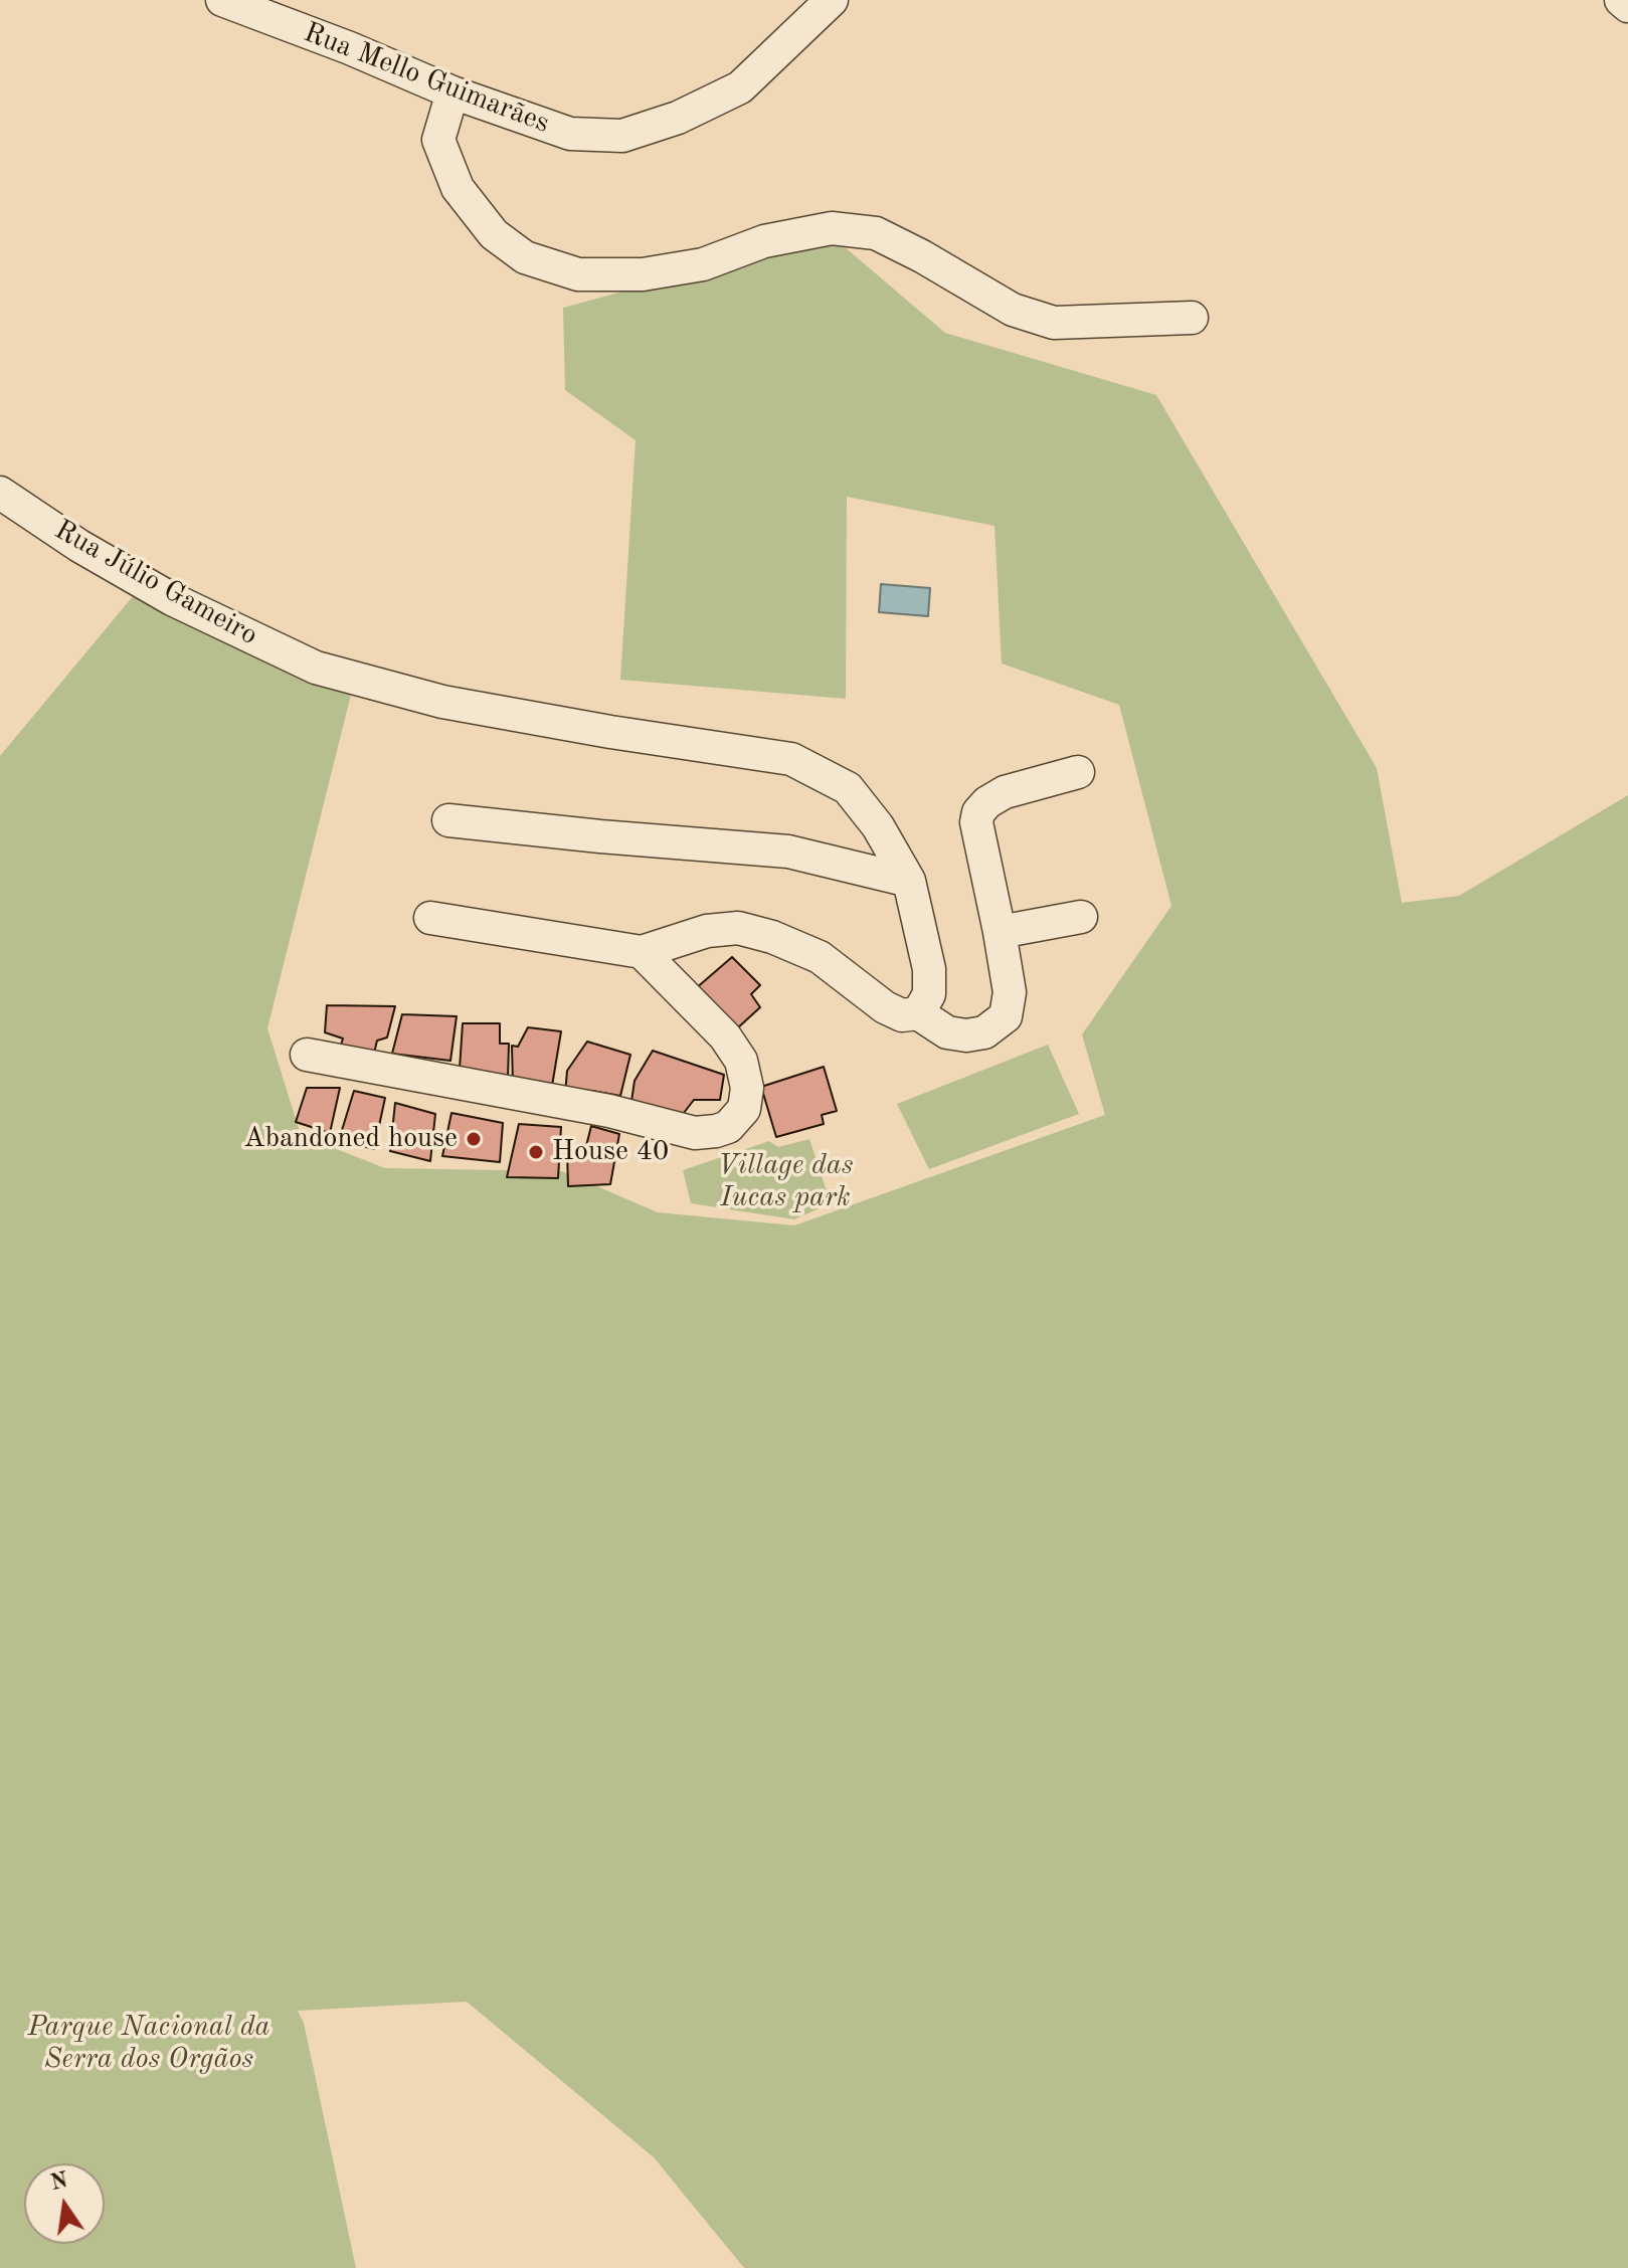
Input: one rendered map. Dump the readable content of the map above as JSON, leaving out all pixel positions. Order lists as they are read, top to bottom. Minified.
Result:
{"streets":{"street":["Rua Mello Guimarães","Rua Júlio Gameiro"]},"parks":["Village das Iucas park","Parque Nacional da Serra dos Orgãos"],"places":["Abandoned house","House 40"],"north":"top"}
